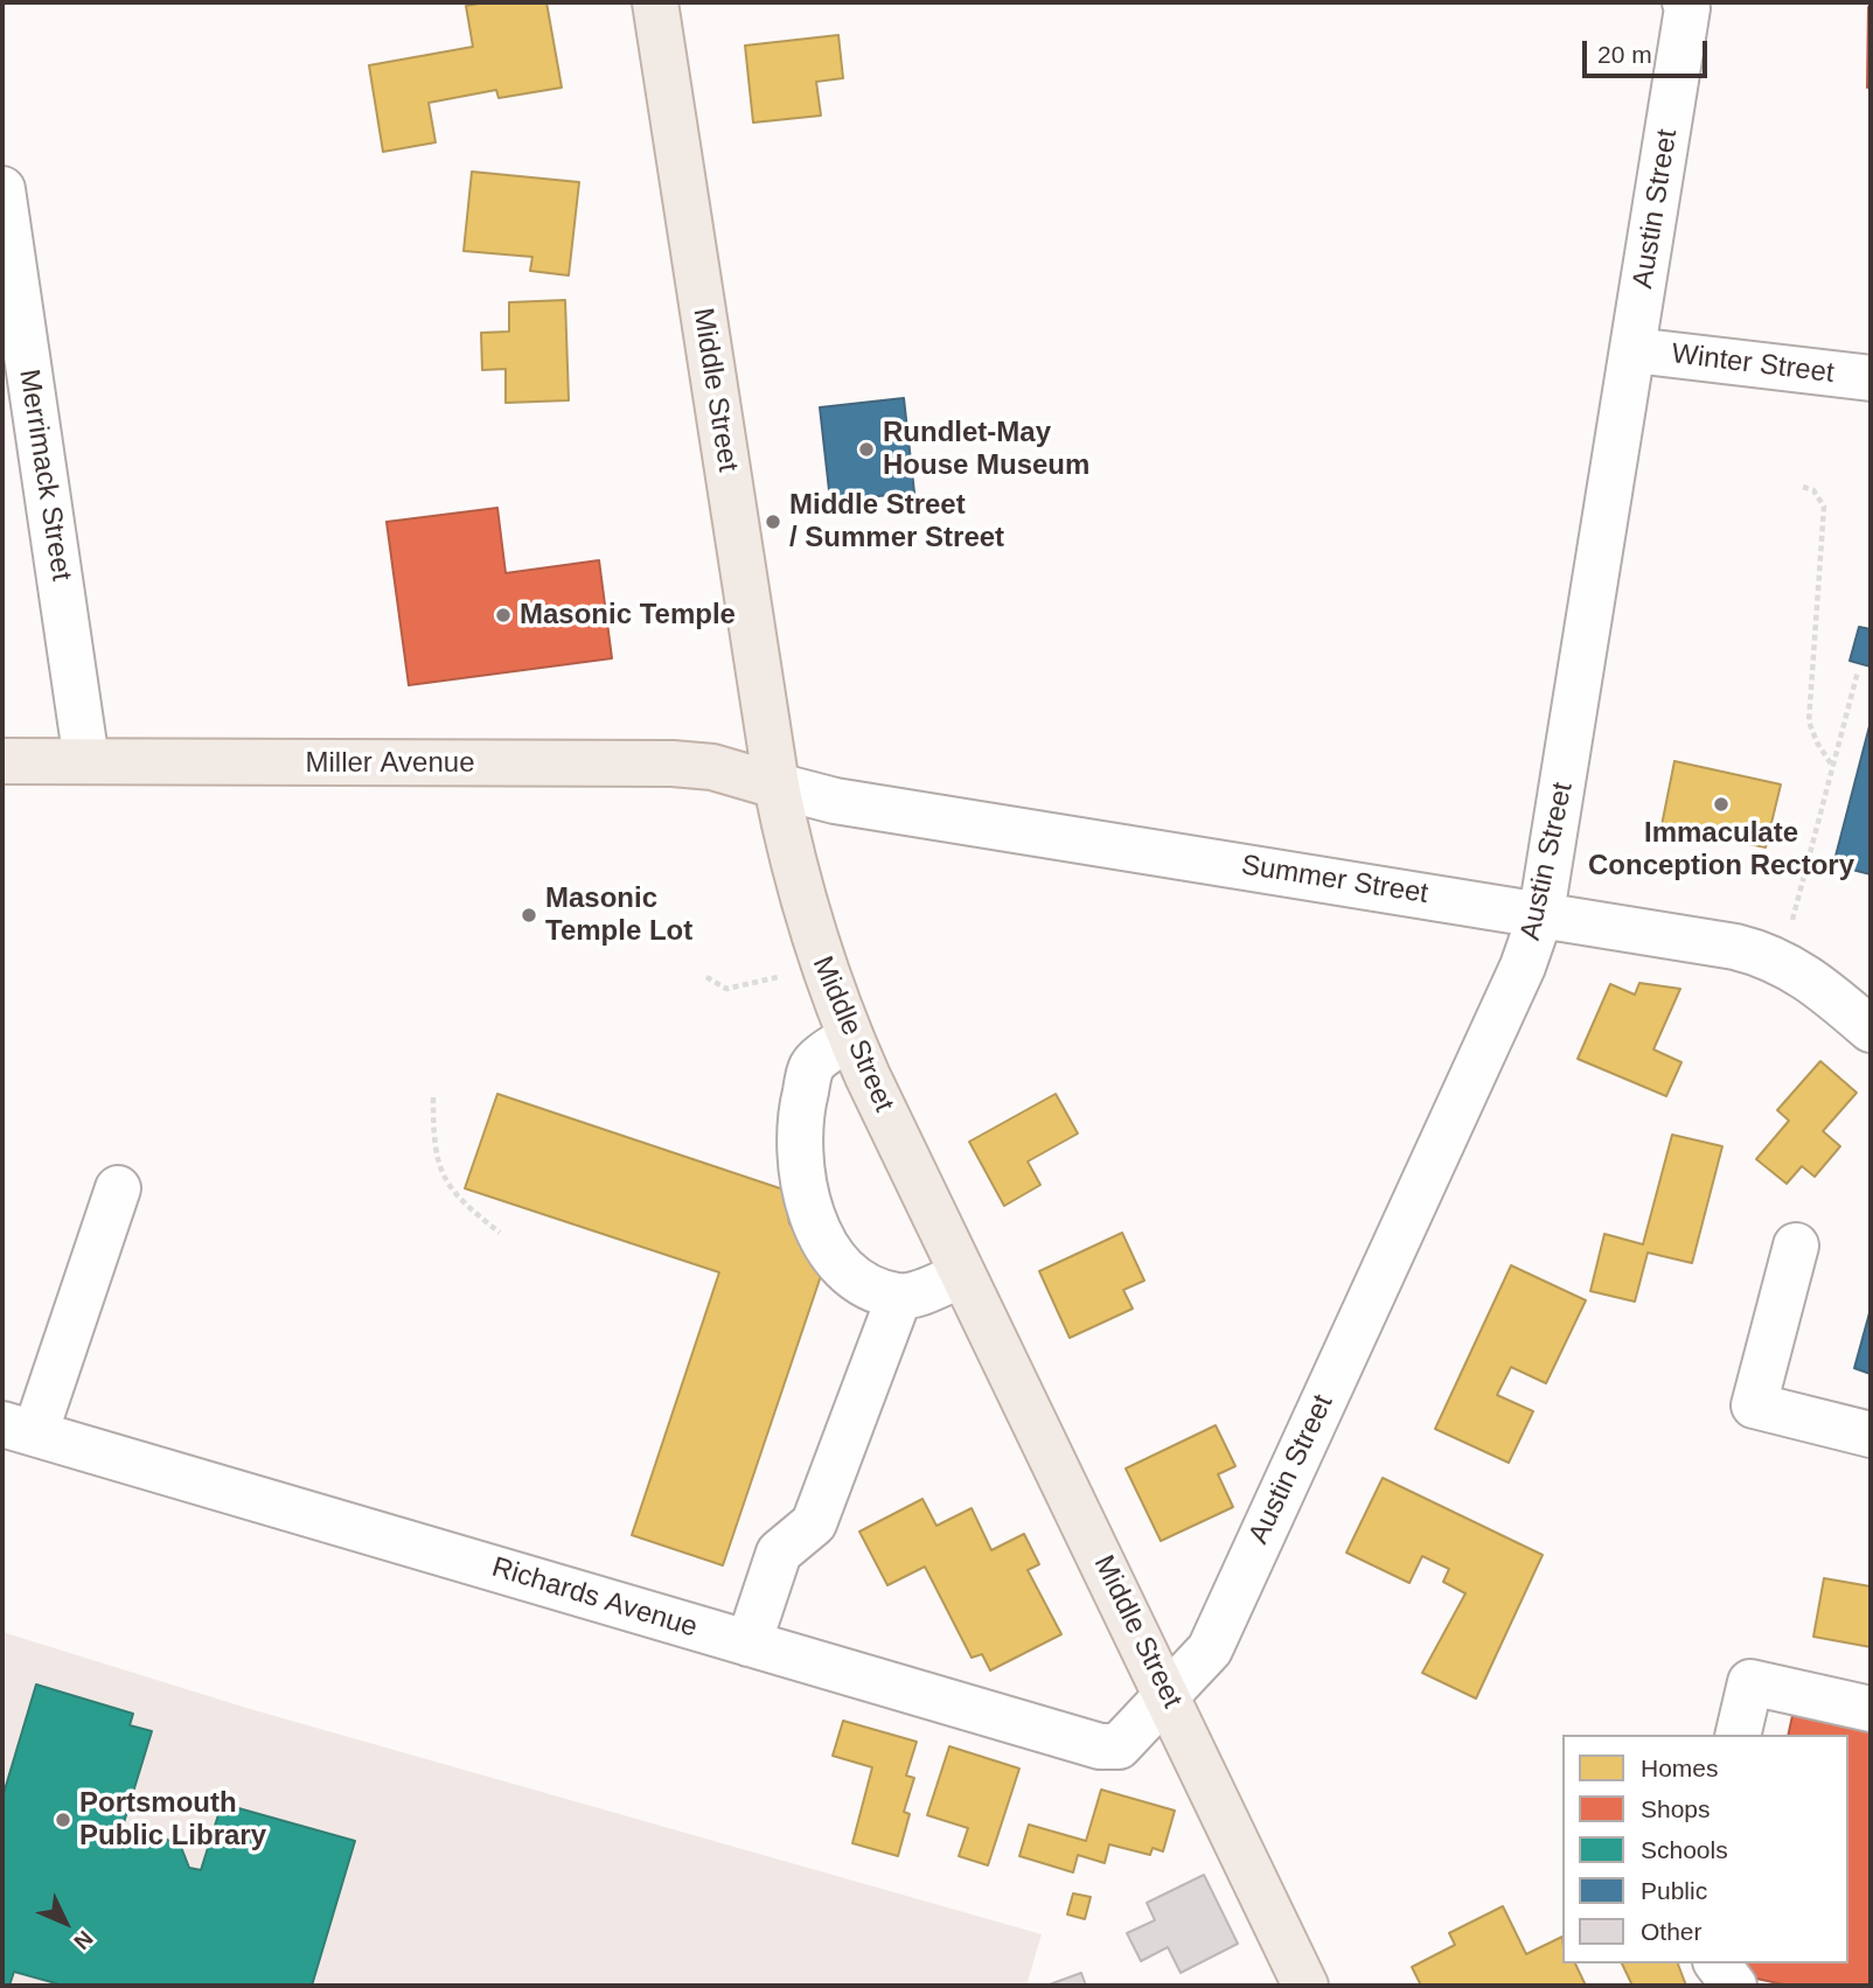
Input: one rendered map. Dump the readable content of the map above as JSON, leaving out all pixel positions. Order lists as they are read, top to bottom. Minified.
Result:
{"streets":{"main road":["Middle Street","Miller Avenue"],"street":["Austin Street","Winter Street","Merrimack Street","Summer Street","Richards Avenue"]},"crossings":[["Austin Street","Winter Street"],["Austin Street","Middle Street"],["Austin Street","Summer Street"],["Austin Street","Richards Avenue"],["Middle Street","Miller Avenue"],["Middle Street","Summer Street"],["Middle Street","Richards Avenue"],["Merrimack Street","Miller Avenue"],["Miller Avenue","Summer Street"]],"places":["Rundlet-May House Museum","Middle Street / Summer Street","Masonic Temple","Immaculate Conception Rectory","Masonic Temple Lot","Portsmouth Public Library"],"legend":["Homes","Shops","Schools","Public","Other"],"scale_bar":"20 m","north":"bottom right"}
